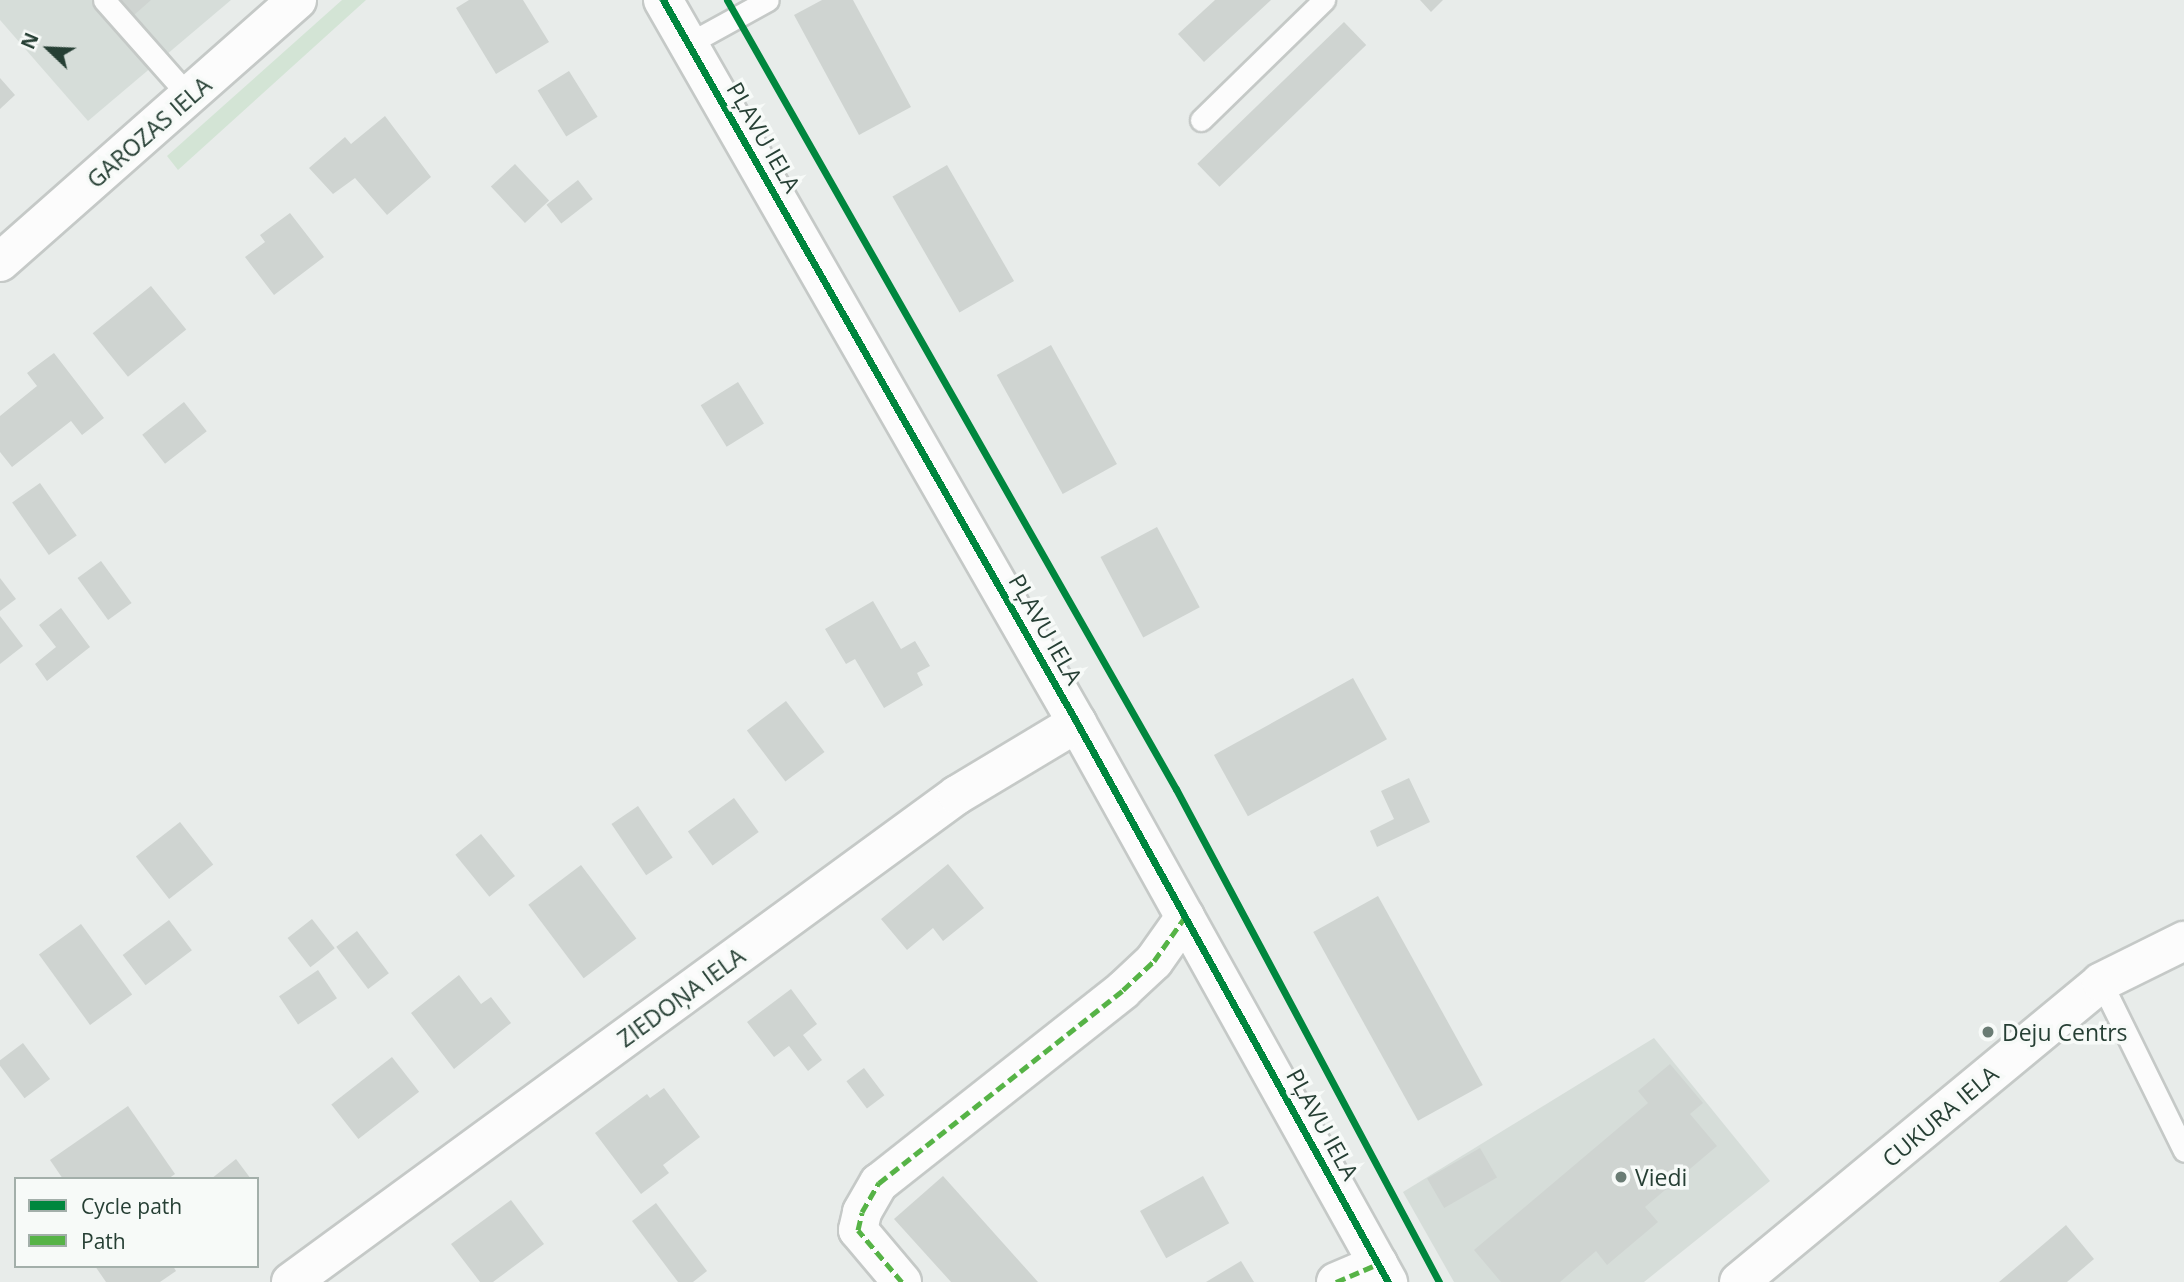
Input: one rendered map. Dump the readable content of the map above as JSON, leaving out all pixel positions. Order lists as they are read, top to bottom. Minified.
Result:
{"streets":{"street":["GAROZAS IELA","PĻAVU IELA","ZIEDOŅA IELA","CUKURA IELA"]},"crossings":[["PĻAVU IELA","ZIEDOŅA IELA"]],"places":["Deju Centrs","Viedi"],"legend":["Cycle path","Path"],"north":"top left"}
